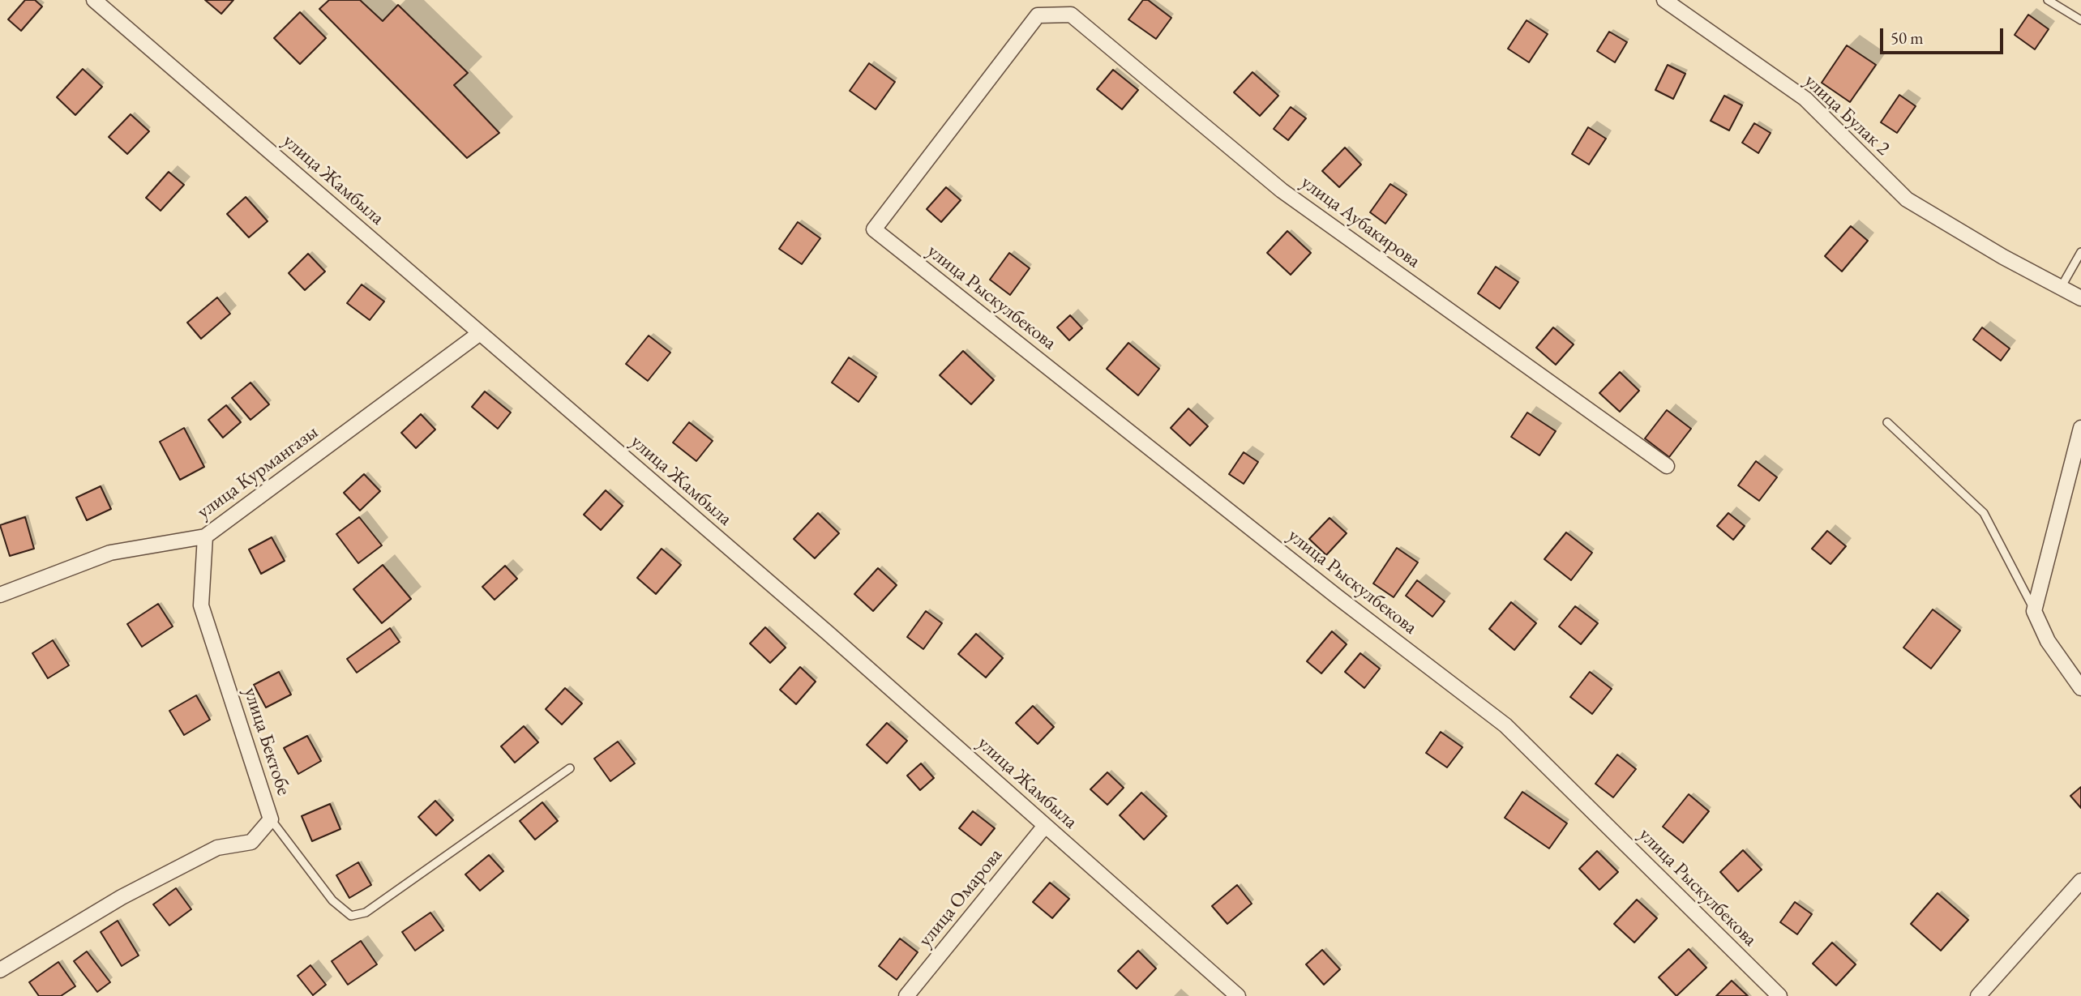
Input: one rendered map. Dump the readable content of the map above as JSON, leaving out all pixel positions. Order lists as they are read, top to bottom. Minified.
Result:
{"streets":{"street":["улица Булак 2","улица Жамбыла","улица Аубакирова","улица Рыскулбекова","улица Курмангазы","улица Бектобе","улица Омарова"]},"crossings":[["улица Жамбыла","улица Курмангазы"],["улица Жамбыла","улица Омарова"],["улица Аубакирова","улица Рыскулбекова"],["улица Курмангазы","улица Бектобе"]],"scale_bar":"50 m"}
